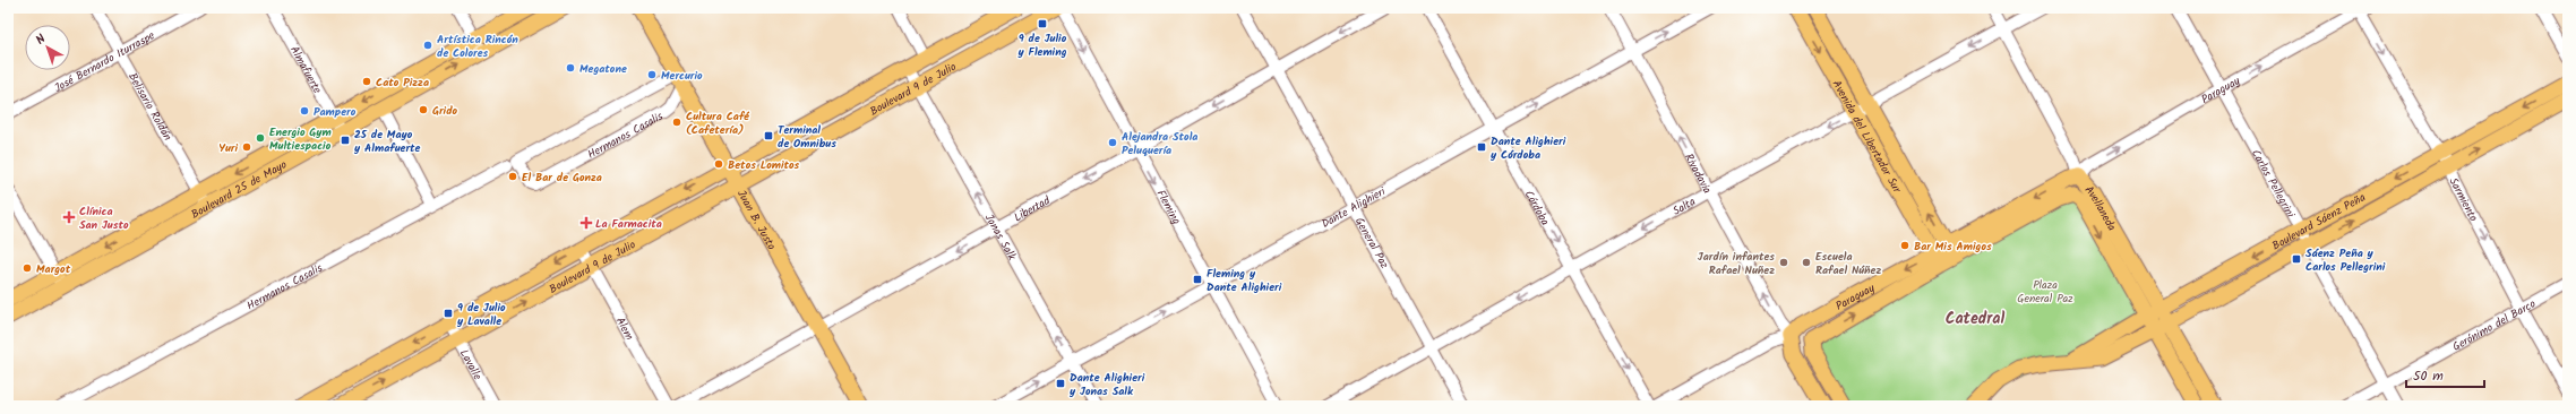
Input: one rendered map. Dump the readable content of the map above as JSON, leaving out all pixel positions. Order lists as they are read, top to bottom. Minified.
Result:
{"streets":{"main road":["Boulevard 9 de Julio","Paraguay","Avenida del Libertador Sur","Rivadavia","Boulevard 25 de Mayo","Avellaneda","Juan B. Justo","Boulevard Sáenz Peña"],"street":["José Bernardo Iturraspe","Almafuerte","Belisario Roldán","Hermanos Casalis","Carlos Pellegrini","Sarmiento","Salta","Dante Alighieri","Córdoba","Libertad","Fleming","Jonas Salk","General Paz","Gerónimo del Barco","Alem","Lavalle"]},"crossings":[["José Bernardo Iturraspe","Belisario Roldán"],["Almafuerte","Boulevard 25 de Mayo"],["Boulevard 9 de Julio","Juan B. Justo"],["Boulevard 9 de Julio","Jonas Salk"],["Boulevard 9 de Julio","Alem"],["Boulevard 9 de Julio","Lavalle"],["Paraguay","Avenida del Libertador Sur"],["Paraguay","Rivadavia"],["Paraguay","Carlos Pellegrini"],["Paraguay","Sarmiento"],["Paraguay","Avellaneda"],["Belisario Roldán","Boulevard 25 de Mayo"],["Hermanos Casalis","Juan B. Justo"],["Avenida del Libertador Sur","Salta"],["Rivadavia","Salta"],["Rivadavia","Dante Alighieri"],["Carlos Pellegrini","Boulevard Sáenz Peña"],["Carlos Pellegrini","Gerónimo del Barco"],["Sarmiento","Boulevard Sáenz Peña"],["Sarmiento","Gerónimo del Barco"],["Salta","Córdoba"],["Salta","Avellaneda"],["Salta","General Paz"],["Dante Alighieri","Córdoba"],["Dante Alighieri","Fleming"],["Dante Alighieri","Jonas Salk"],["Dante Alighieri","General Paz"],["Libertad","Fleming"],["Libertad","Juan B. Justo"],["Libertad","Jonas Salk"],["Libertad","General Paz"],["Avellaneda","Boulevard Sáenz Peña"]],"one_way":["Rivadavia","Sarmiento","Salta","Dante Alighieri","Córdoba","Libertad","Fleming","Jonas Salk"],"districts":["Catedral"],"parks":["Plaza General Paz"],"places":{"transit":["9 de Julio y Fleming","Terminal de Omnibus","25 de Mayo y Almafuerte","Dante Alighieri y Córdoba","Sáenz Peña y Carlos Pellegrini","Fleming y Dante Alighieri","9 de Julio y Lavalle","Dante Alighieri y Jonas Salk"],"other":["Artística Rincón de Colores","Megatone","Mercurio","Cato Pizza","Grido","Pampero","Cultura Café (Cafetería)","Energio Gym Multiespacio","Alejandra Stola Peluquería","Yuri","Betos Lomitos","El Bar de Gonza","Bar Mis Amigos","Jardín infantes Rafael Nuñez","Escuela Rafael Núñez","Margot"],"health":["Clínica San Justo","La Farmacita"]},"scale_bar":"50 m","north":"top left"}
